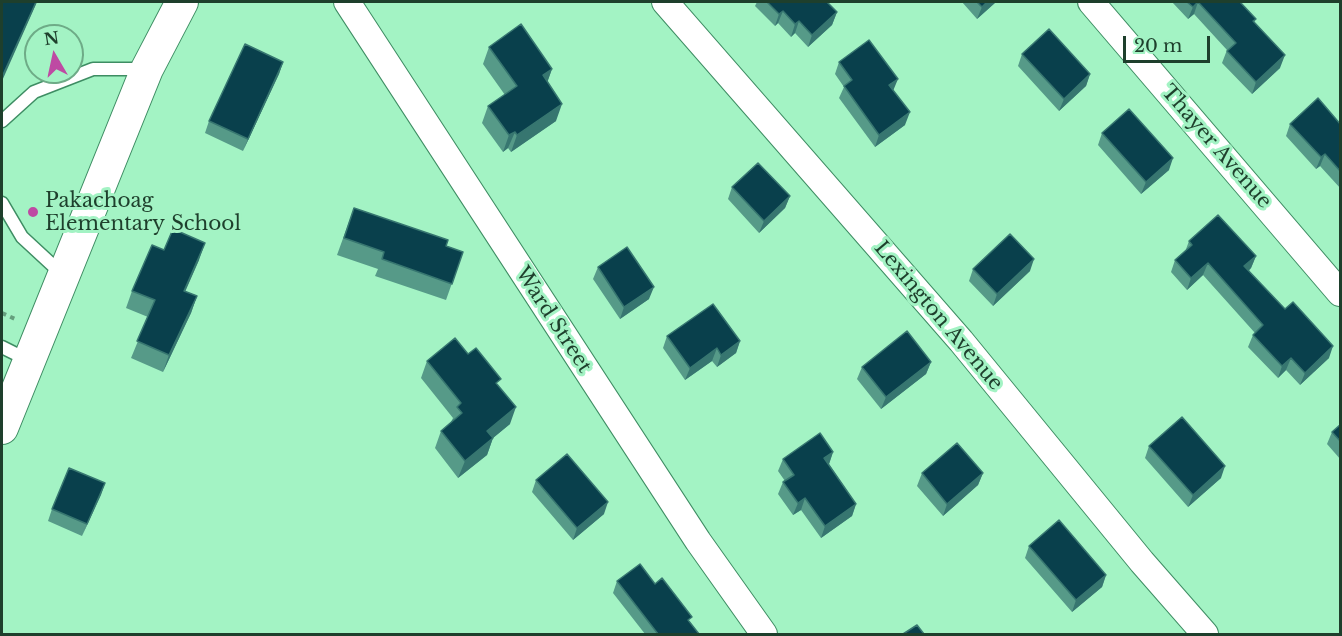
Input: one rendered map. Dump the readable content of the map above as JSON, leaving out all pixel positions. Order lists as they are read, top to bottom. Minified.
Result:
{"streets":{"street":["Thayer Avenue","Lexington Avenue","Ward Street"]},"places":["Pakachoag Elementary School"],"scale_bar":"20 m","north":"top"}
